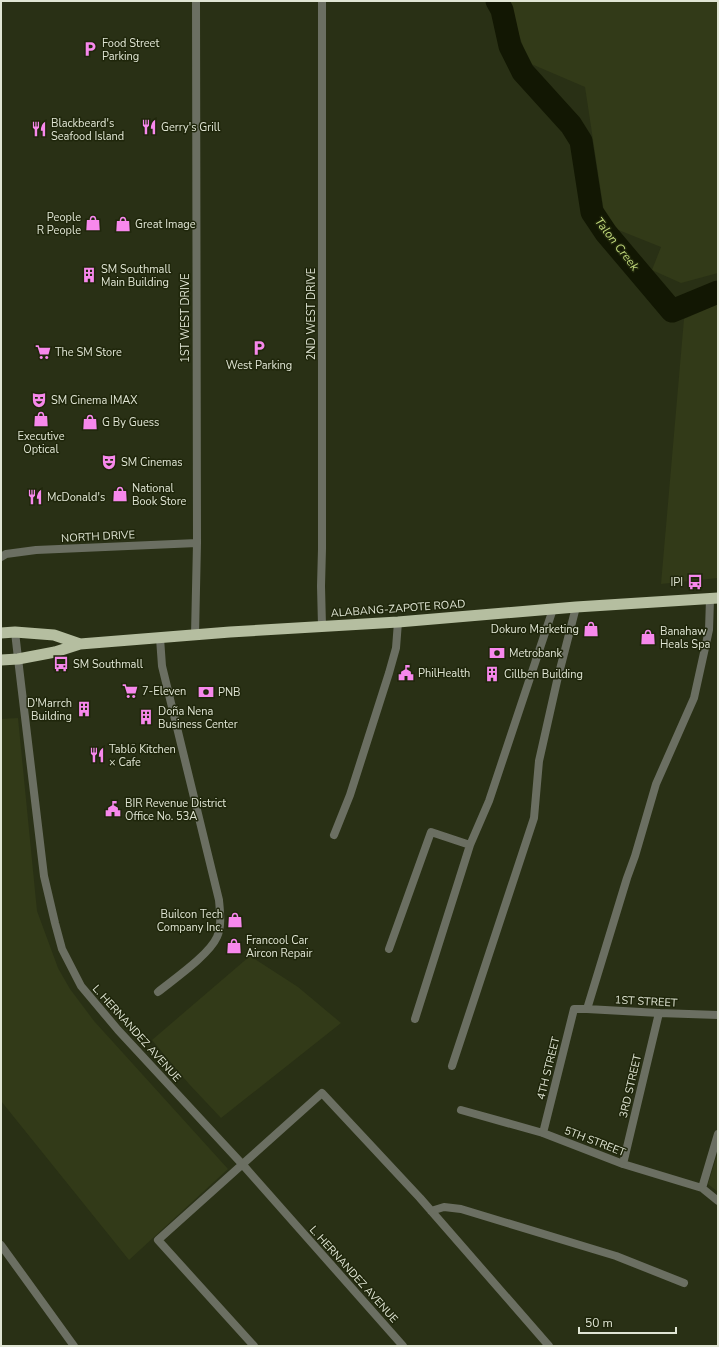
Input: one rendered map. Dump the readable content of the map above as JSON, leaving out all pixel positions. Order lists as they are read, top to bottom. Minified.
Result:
{"streets":{"highway":["ALABANG-ZAPOTE ROAD"],"street":["2ND WEST DRIVE","1ST WEST DRIVE","NORTH DRIVE","1ST STREET","L. HERNANDEZ AVENUE","4TH STREET","3RD STREET","5TH STREET"]},"crossings":[["2ND WEST DRIVE","ALABANG-ZAPOTE ROAD"],["1ST WEST DRIVE","NORTH DRIVE"],["1ST WEST DRIVE","ALABANG-ZAPOTE ROAD"],["ALABANG-ZAPOTE ROAD","L. HERNANDEZ AVENUE"],["1ST STREET","4TH STREET"],["1ST STREET","3RD STREET"],["4TH STREET","5TH STREET"],["3RD STREET","5TH STREET"]],"water":["Talon Creek"],"places":{"parking":["Food Street Parking","West Parking"],"restaurant":["Gerry's Grill","Blackbeard's Seafood Island","McDonald's","Tablō Kitchen × Cafe"],"shop":["People R People","Great Image","Executive Optical","G By Guess","National Book Store","Dokuro Marketing","Banahaw Heals Spa","Builcon Tech Company Inc.","Francool Car Aircon Repair"],"building":["SM Southmall Main Building","Cillben Building","D'Marrch Building","Doña Nena Business Center"],"supermarket":["The SM Store","7-Eleven"],"theatre":["SM Cinema IMAX","SM Cinemas"],"bus stop":["IPI","SM Southmall"],"bank":["Metrobank","PNB"],"public building":["PhilHealth","BIR Revenue District Office No. 53A"]},"scale_bar":"50 m"}
